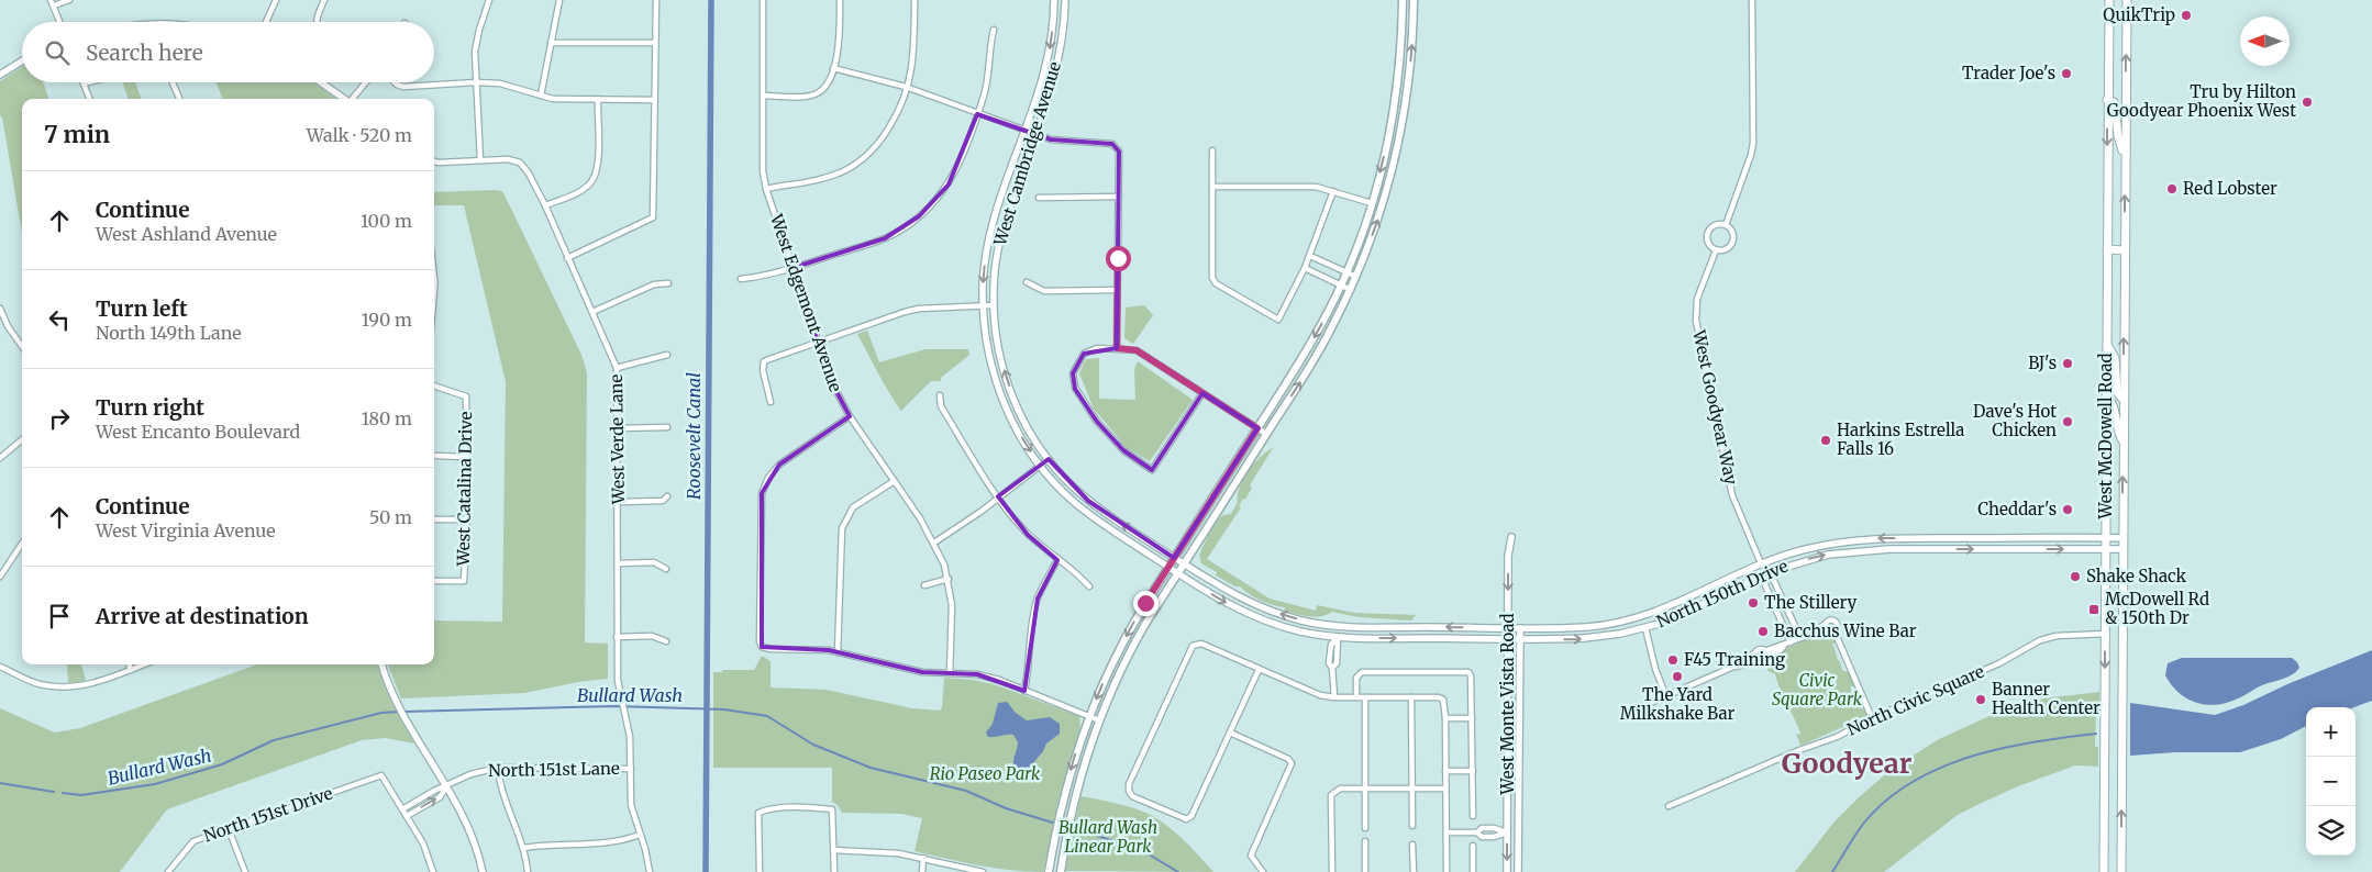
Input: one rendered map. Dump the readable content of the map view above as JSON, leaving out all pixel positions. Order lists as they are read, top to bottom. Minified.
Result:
{"streets":{"main road":["West McDowell Road"],"street":["West Cambridge Avenue","West Edgemont Avenue","West Goodyear Way","West Verde Lane","West Catalina Drive","North 150th Drive","North Civic Square","West Monte Vista Road","North 151st Lane","North 151st Drive"]},"crossings":[["West Cambridge Avenue","North 150th Drive"],["West Goodyear Way","North 150th Drive"],["West McDowell Road","North 150th Drive"],["West McDowell Road","North Civic Square"],["West Verde Lane","North 151st Lane"],["North 150th Drive","West Monte Vista Road"],["North 151st Lane","North 151st Drive"]],"districts":["Goodyear"],"water":["Roosevelt Canal","Bullard Wash"],"parks":["Civic Square Park","Rio Paseo Park","Bullard Wash Linear Park"],"places":{"other":["QuikTrip","Trader Joe's","Tru by Hilton Goodyear Phoenix West","Red Lobster","BJ's","Dave's Hot Chicken","Harkins Estrella Falls 16","Cheddar's","Shake Shack","The Stillery","Bacchus Wine Bar","F45 Training","The Yard Milkshake Bar","Banner Health Center"],"transit":["McDowell Rd & 150th Dr"]},"north":"left","page":{"search":"Search here","heading":["7 min","Walk · 520 m"],"list":[["Continue","West Ashland Avenue","100 m"],["Turn left","North 149th Lane","190 m"],["Turn right","West Encanto Boulevard","180 m"],["Continue","West Virginia Avenue","50 m"],"Arrive at destination"],"map_buttons":["+","−"]}}
